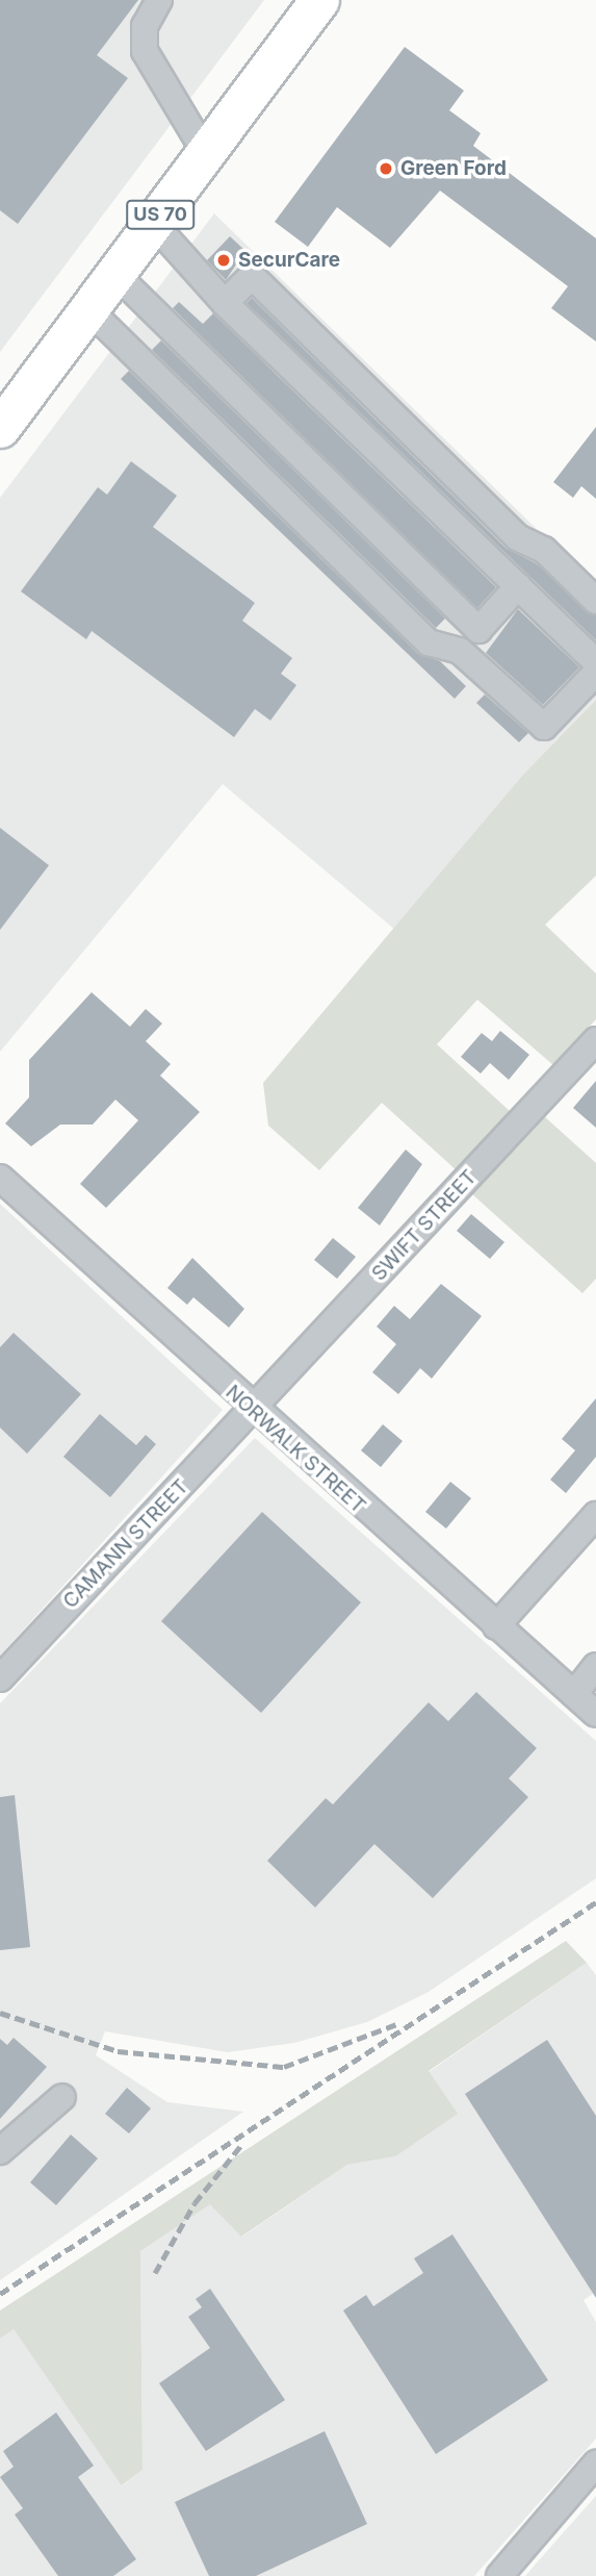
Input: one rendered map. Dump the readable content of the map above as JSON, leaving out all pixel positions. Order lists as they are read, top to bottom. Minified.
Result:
{"streets":{"highway":["US 70"],"street":["SWIFT STREET","NORWALK STREET","CAMANN STREET"]},"crossings":[["SWIFT STREET","NORWALK STREET"],["SWIFT STREET","CAMANN STREET"],["NORWALK STREET","CAMANN STREET"]],"places":["Green Ford","SecurCare"]}
